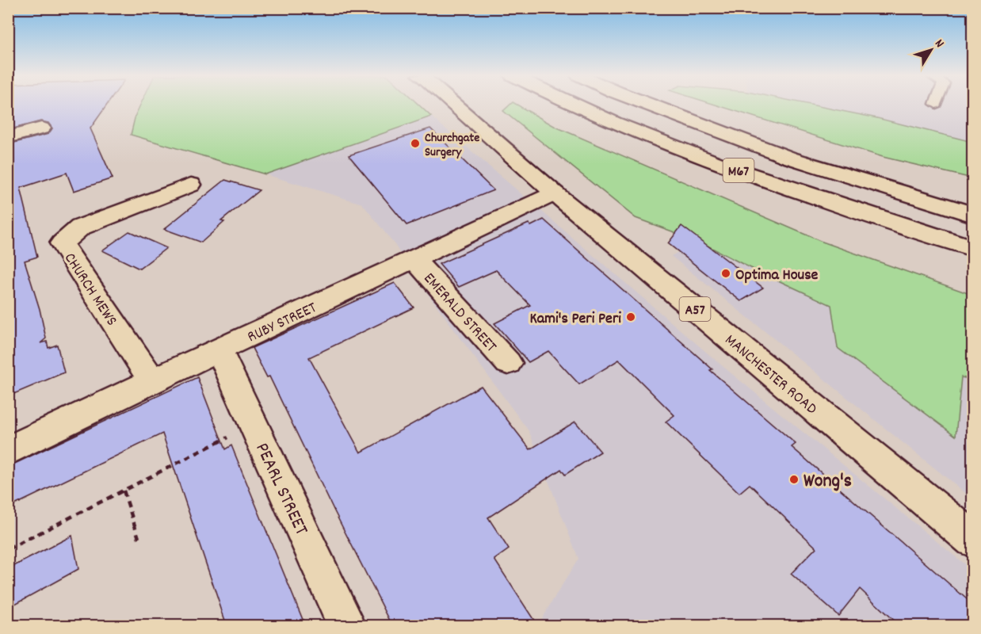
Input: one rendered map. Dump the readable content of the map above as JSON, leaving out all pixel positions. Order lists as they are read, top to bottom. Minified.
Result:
{"streets":{"main road":["M67","CHURCH MEWS","A57","EMERALD STREET","RUBY STREET","MANCHESTER ROAD","PEARL STREET"]},"crossings":[["CHURCH MEWS","RUBY STREET"],["EMERALD STREET","RUBY STREET"],["RUBY STREET","MANCHESTER ROAD"],["RUBY STREET","PEARL STREET"]],"places":["Churchgate Surgery","Optima House","Kami's Peri Peri","Wong's"],"north":"top right"}
